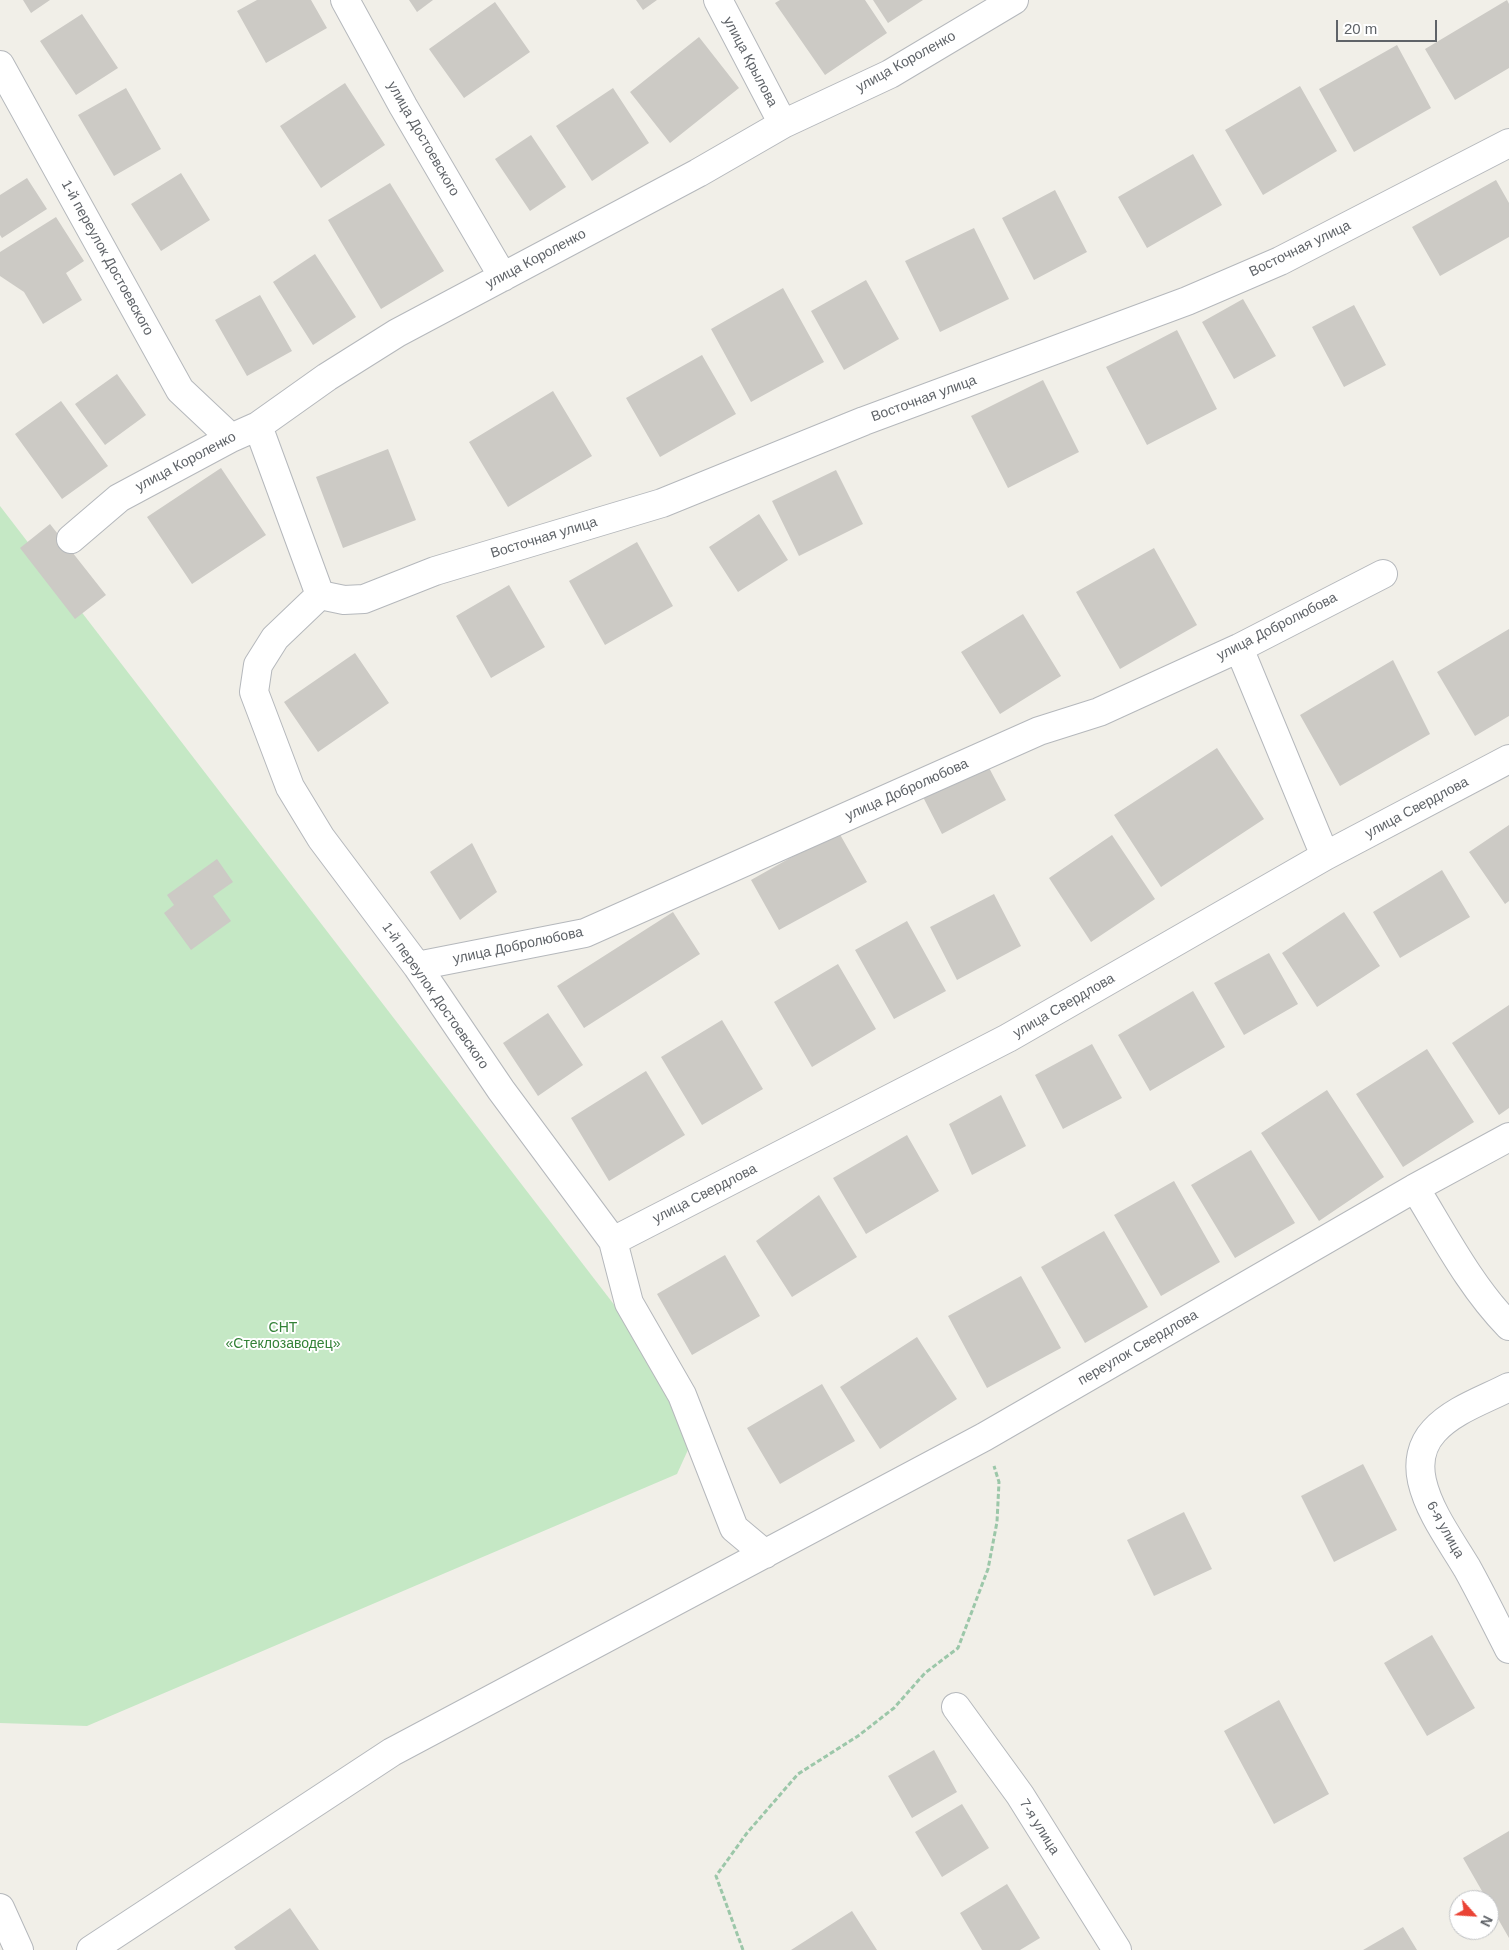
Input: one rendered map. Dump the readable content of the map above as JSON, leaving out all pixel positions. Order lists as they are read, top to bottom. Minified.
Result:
{"streets":{"street":["улица Крылова","улица Короленко","улица Достоевского","Восточная улица","1-й переулок Достоевского","улица Добролюбова","улица Свердлова","переулок Свердлова","6-я улица","7-я улица"]},"crossings":[["улица Крылова","улица Короленко"],["улица Короленко","улица Достоевского"],["улица Короленко","1-й переулок Достоевского"],["Восточная улица","1-й переулок Достоевского"],["1-й переулок Достоевского","улица Добролюбова"],["1-й переулок Достоевского","улица Свердлова"],["1-й переулок Достоевского","переулок Свердлова"]],"parks":["СНТ «Стеклозаводец»"],"scale_bar":"20 m","north":"bottom right"}
